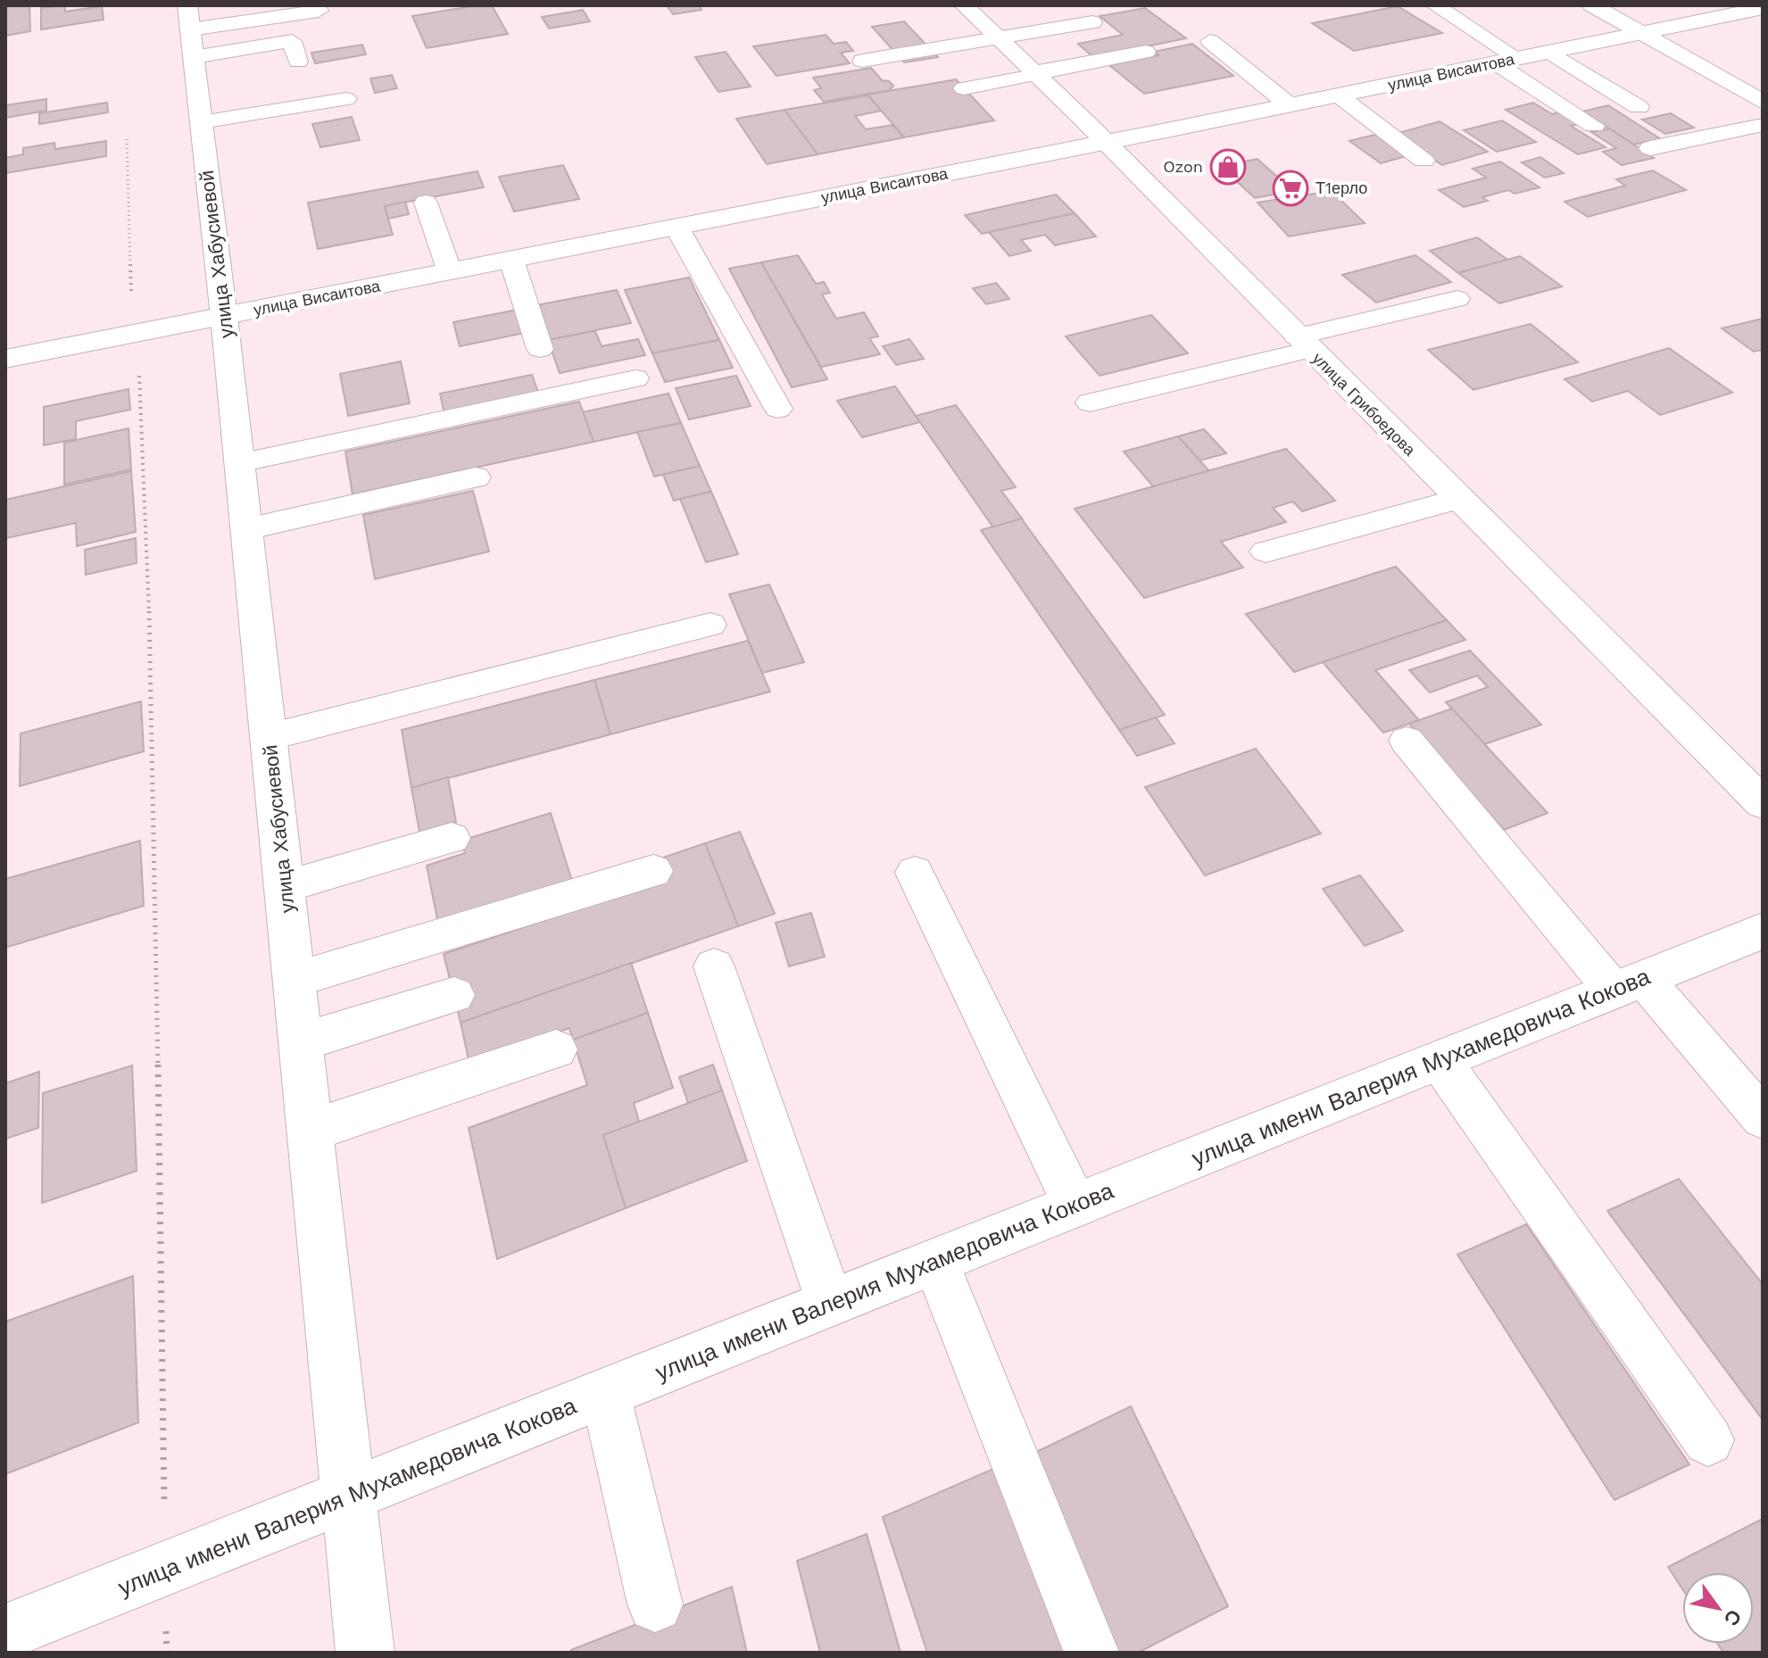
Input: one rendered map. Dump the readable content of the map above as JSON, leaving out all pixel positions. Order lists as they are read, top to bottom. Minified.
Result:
{"streets":{"street":["улица Висаитова","улица Хабусиевой","улица Грибоедова","улица имени Валерия Мухамедовича Кокова"]},"crossings":[["улица Висаитова","улица Хабусиевой"],["улица Висаитова","улица Грибоедова"],["улица Хабусиевой","улица имени Валерия Мухамедовича Кокова"]],"places":{"shop":["Ozon"],"supermarket":["Т1ерло"]},"north":"bottom right"}
